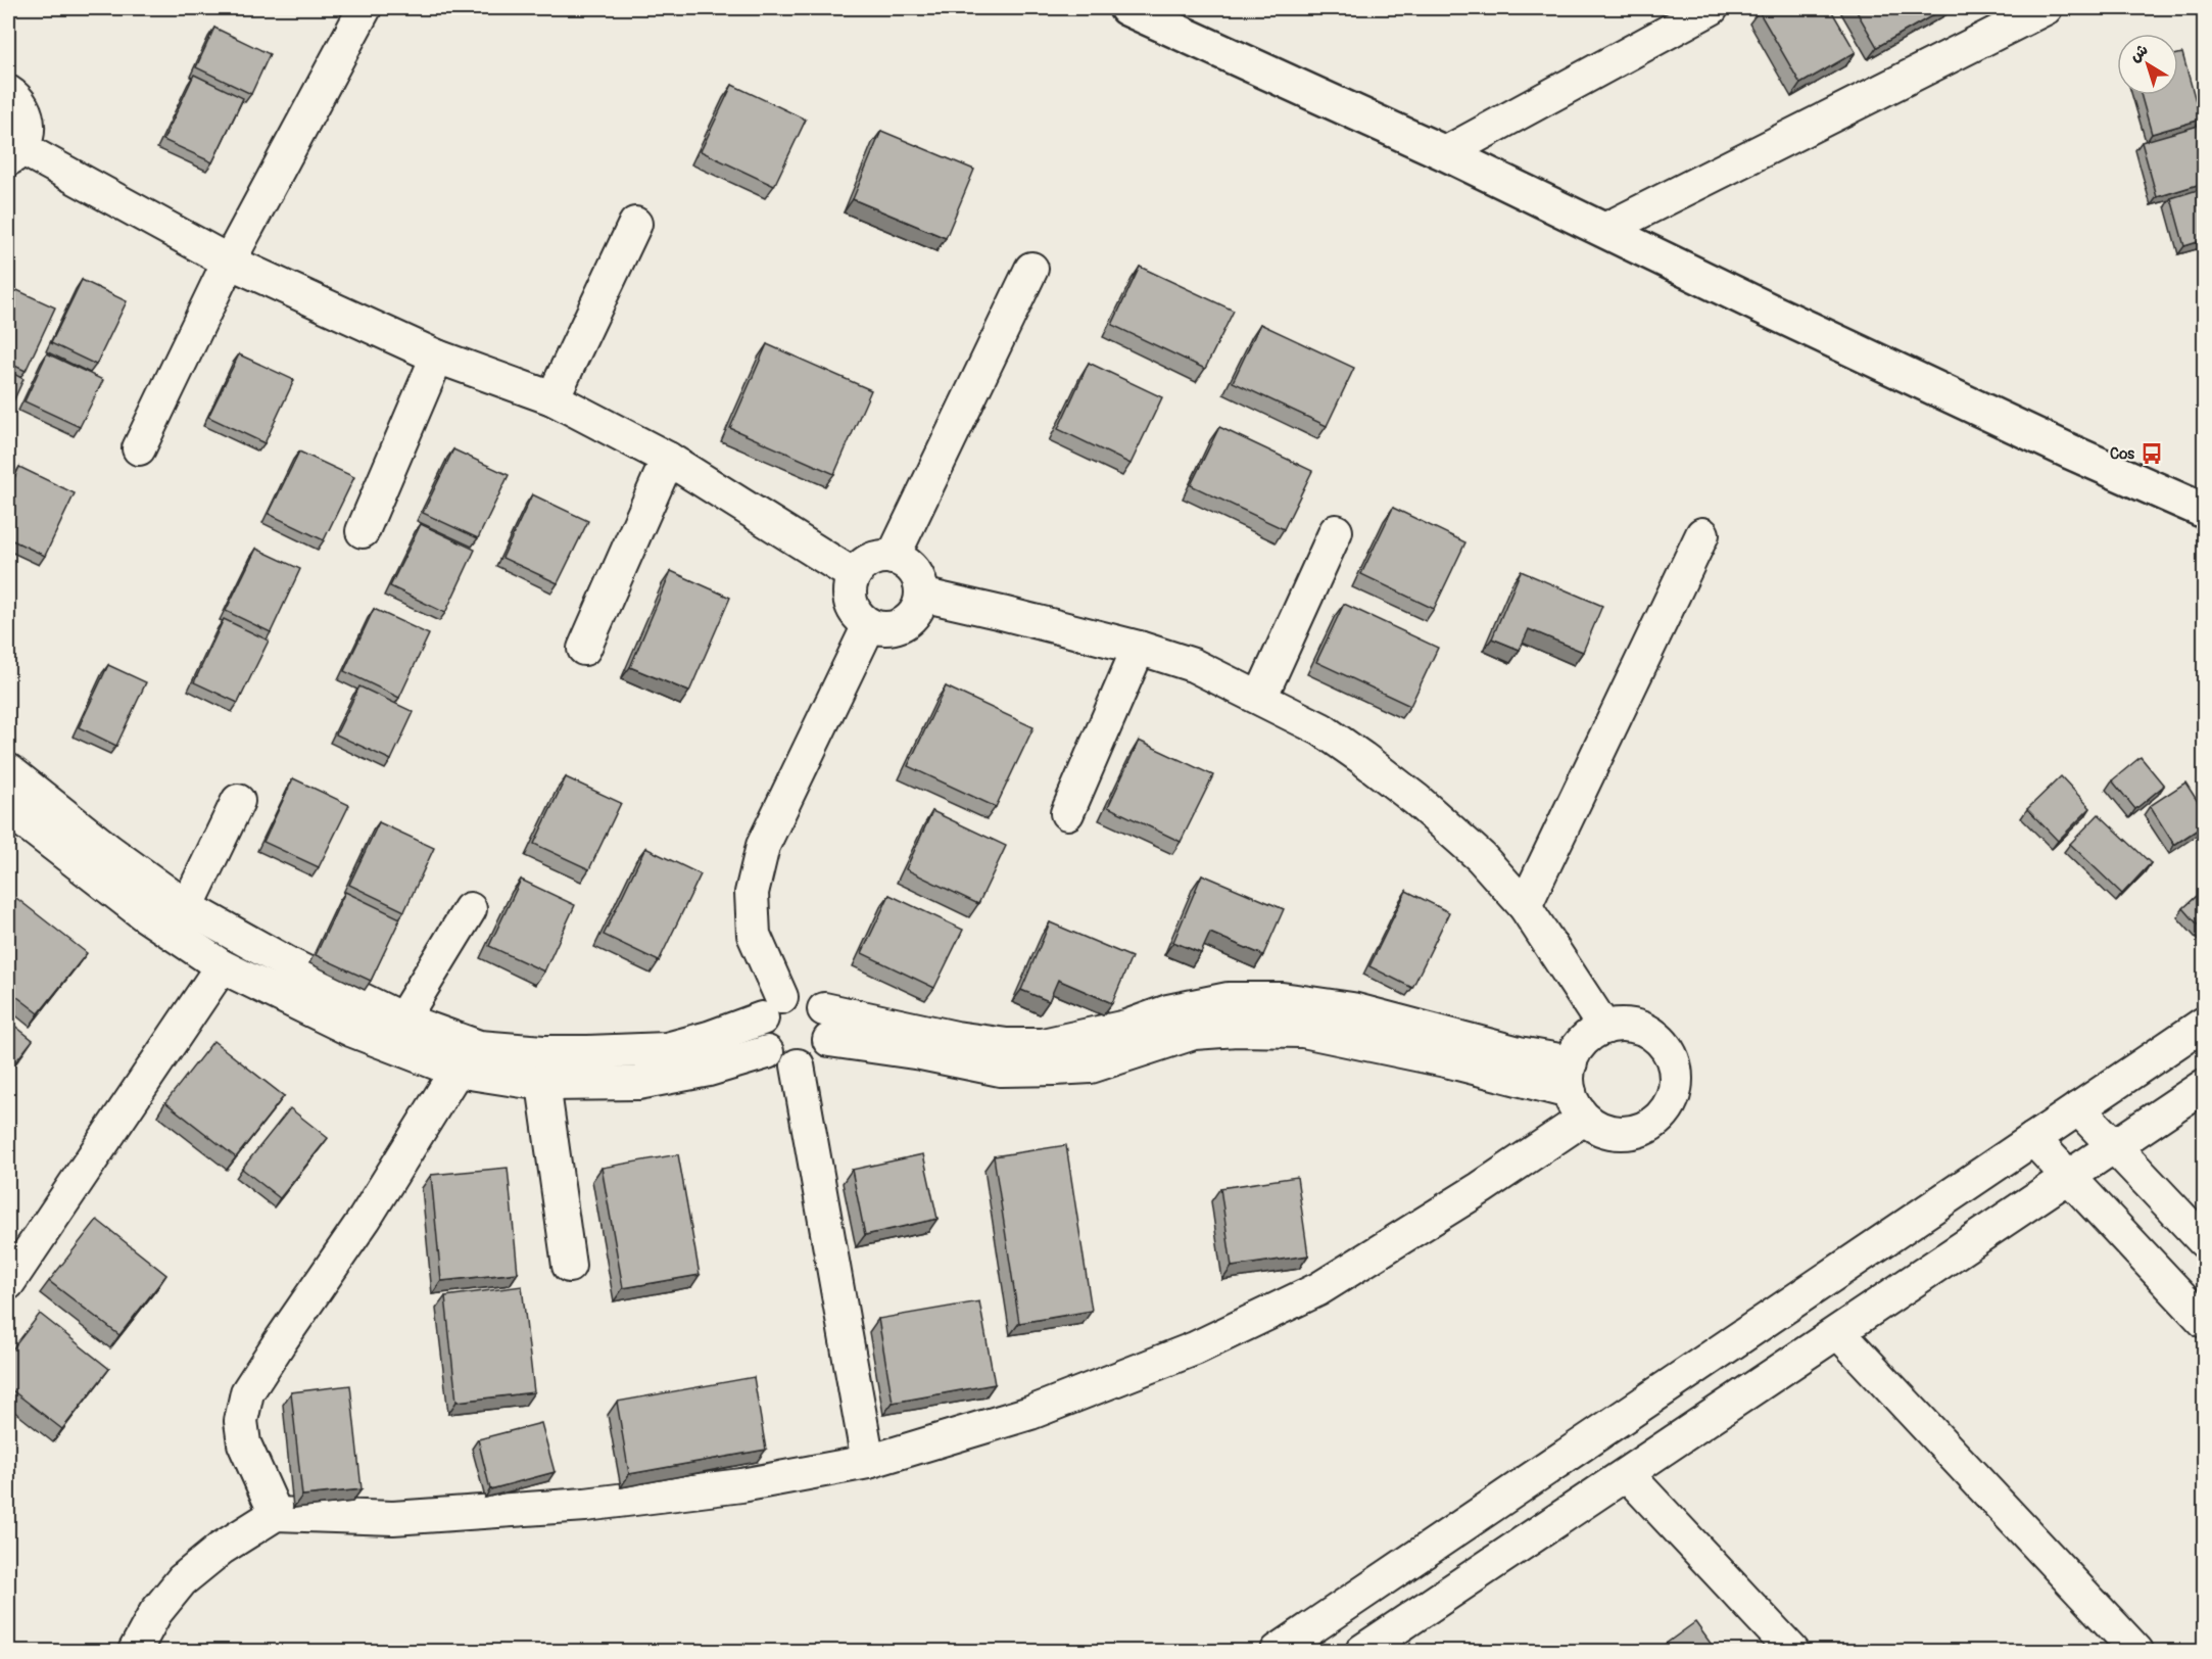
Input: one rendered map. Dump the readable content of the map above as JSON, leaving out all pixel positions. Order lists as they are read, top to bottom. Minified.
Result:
{"places":{"bus stop":["Cos"]},"north":"top left"}
